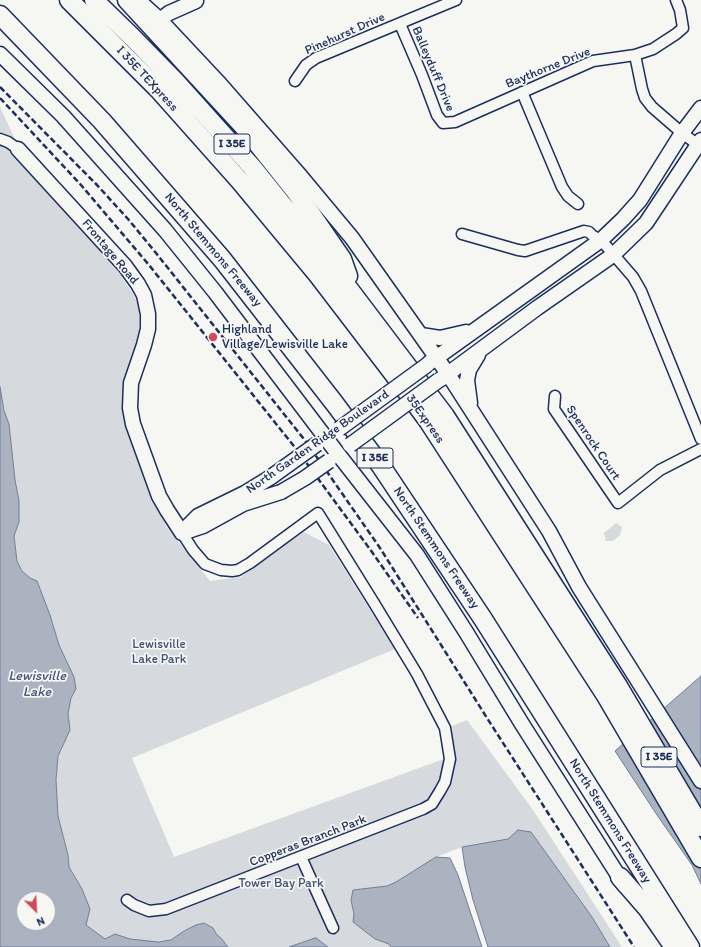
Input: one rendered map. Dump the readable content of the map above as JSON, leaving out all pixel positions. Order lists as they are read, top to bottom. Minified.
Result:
{"streets":{"highway":["I 35E TEXpress","I 35E","North Stemmons Freeway","35Express"],"main road":["Frontage Road","North Garden Ridge Boulevard"],"street":["Pinehurst Drive","Baythorne Drive","Balleyduff Drive","Spenrock Court","Copperas Branch Park"]},"crossings":[["Pinehurst Drive","Balleyduff Drive"],["Baythorne Drive","Balleyduff Drive"],["I 35E TEXpress","35Express"],["I 35E","35Express"],["North Stemmons Freeway","North Garden Ridge Boulevard"],["Frontage Road","North Garden Ridge Boulevard"],["Frontage Road","Copperas Branch Park"],["North Garden Ridge Boulevard","Copperas Branch Park"]],"water":["Lewisville Lake"],"parks":["Lewisville Lake Park","Tower Bay Park"],"places":["Highland Village/Lewisville Lake"],"north":"bottom right"}
